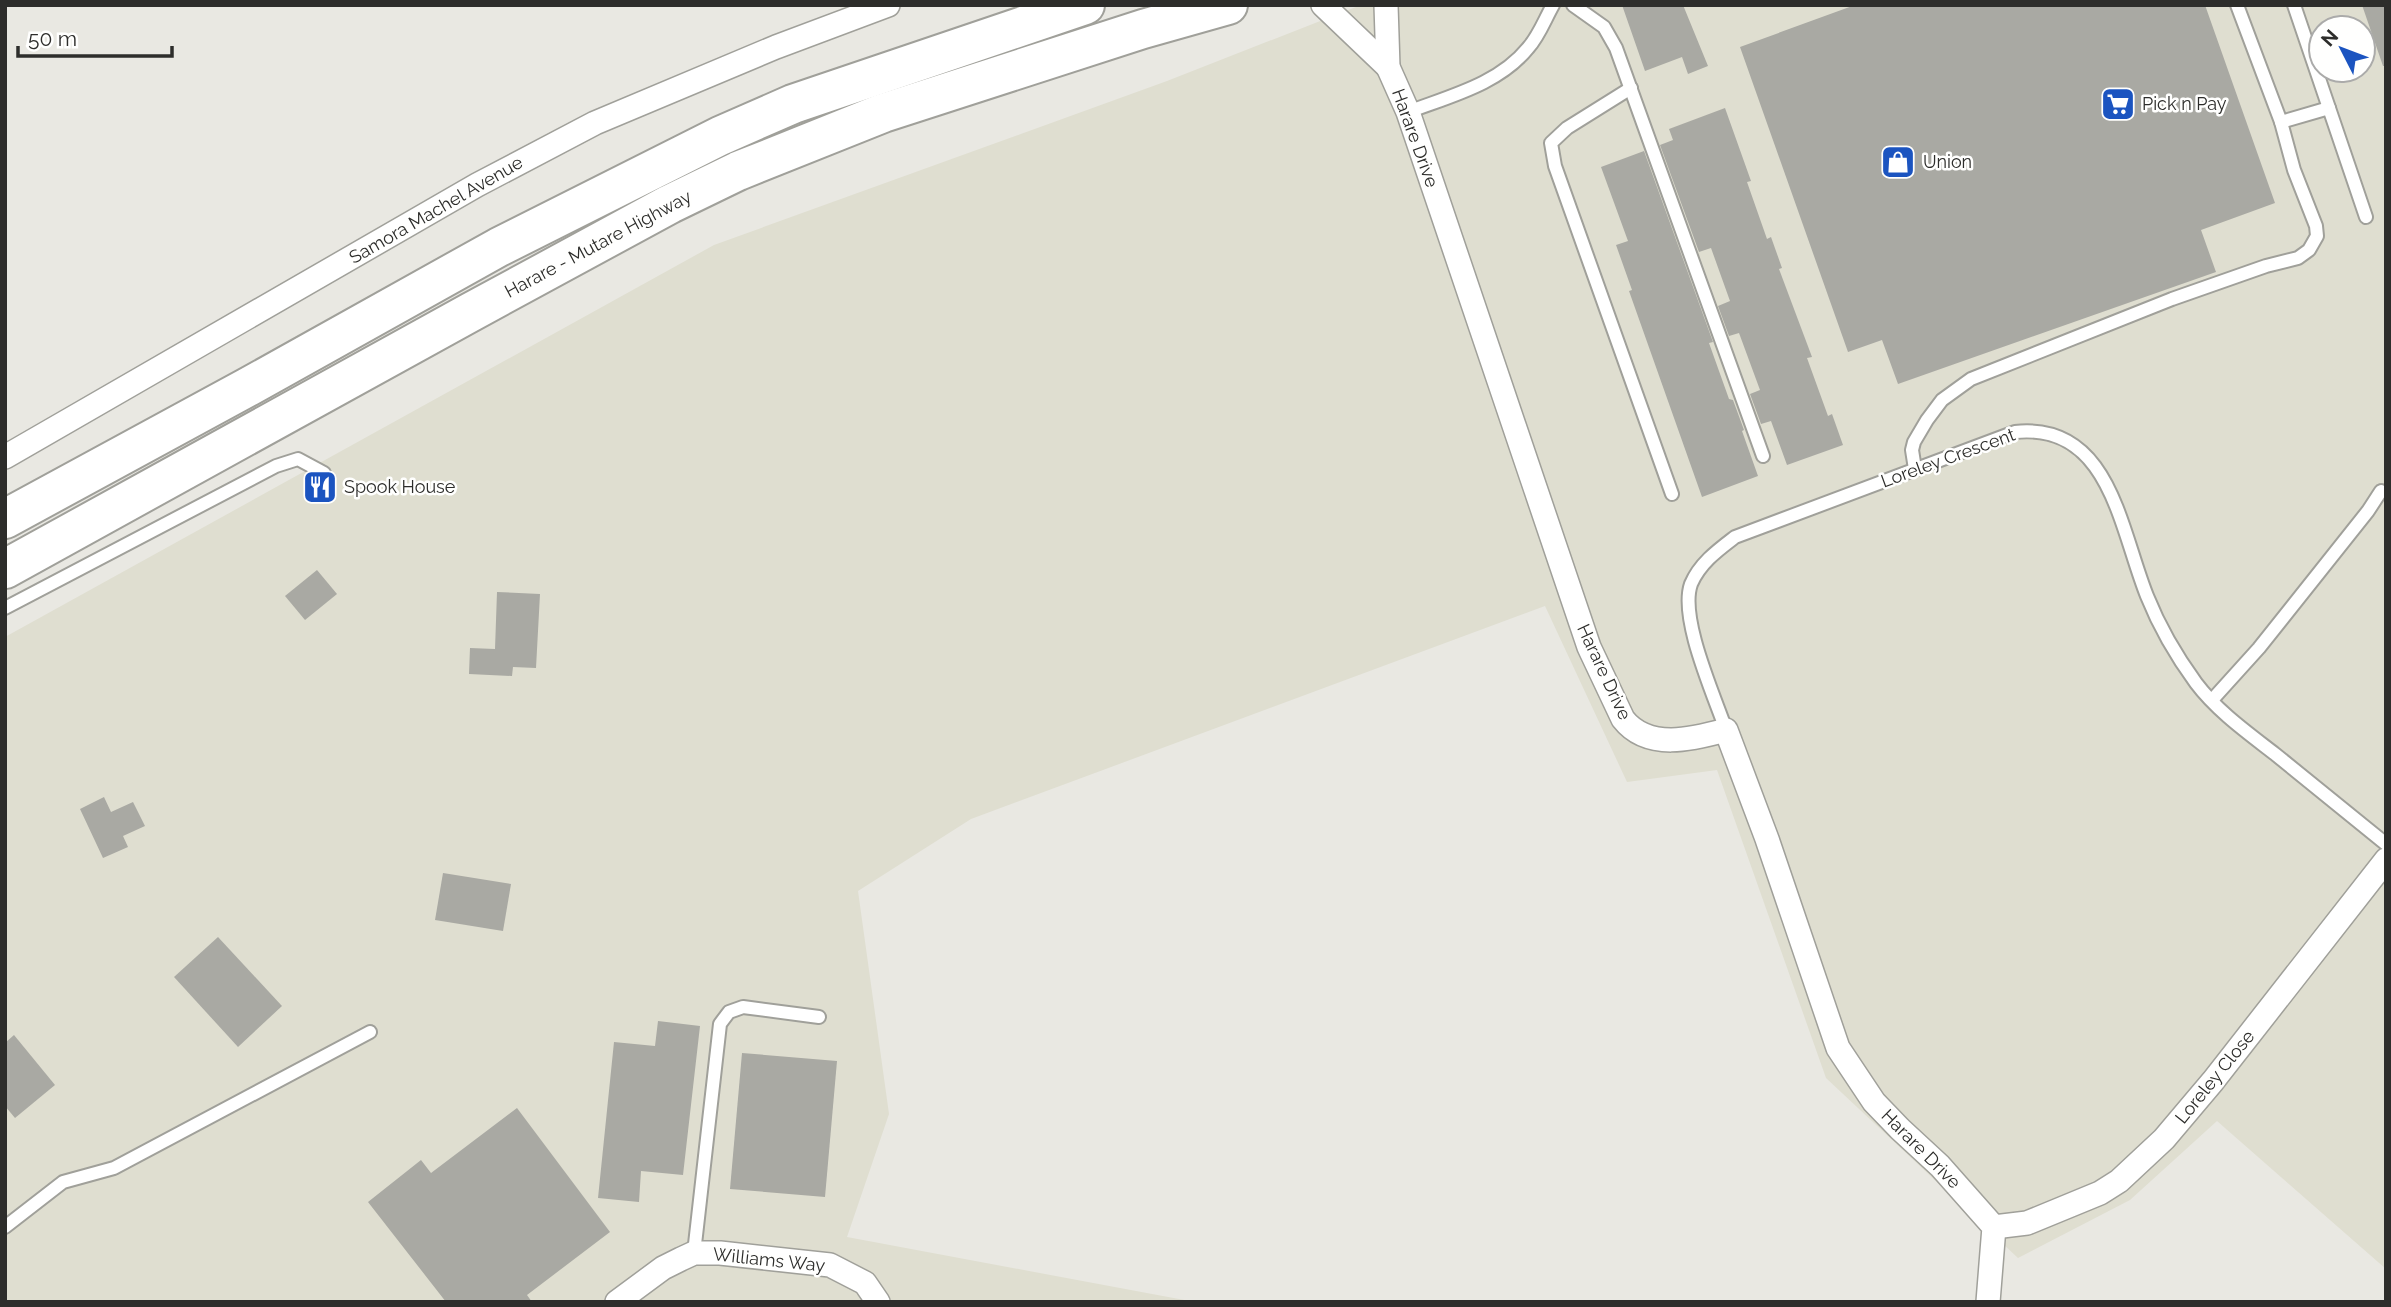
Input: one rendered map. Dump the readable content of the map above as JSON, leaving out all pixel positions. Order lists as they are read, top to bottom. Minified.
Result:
{"streets":{"highway":["Harare - Mutare Highway"],"street":["Harare Drive","Samora Machel Avenue","Loreley Close","Williams Way"],"lane":["Loreley Crescent"]},"crossings":[["Harare Drive","Loreley Crescent"],["Harare Drive","Loreley Close"]],"places":{"supermarket":["Pick n Pay"],"shop":["Union"],"restaurant":["Spook House"]},"scale_bar":"50 m","north":"top left"}
